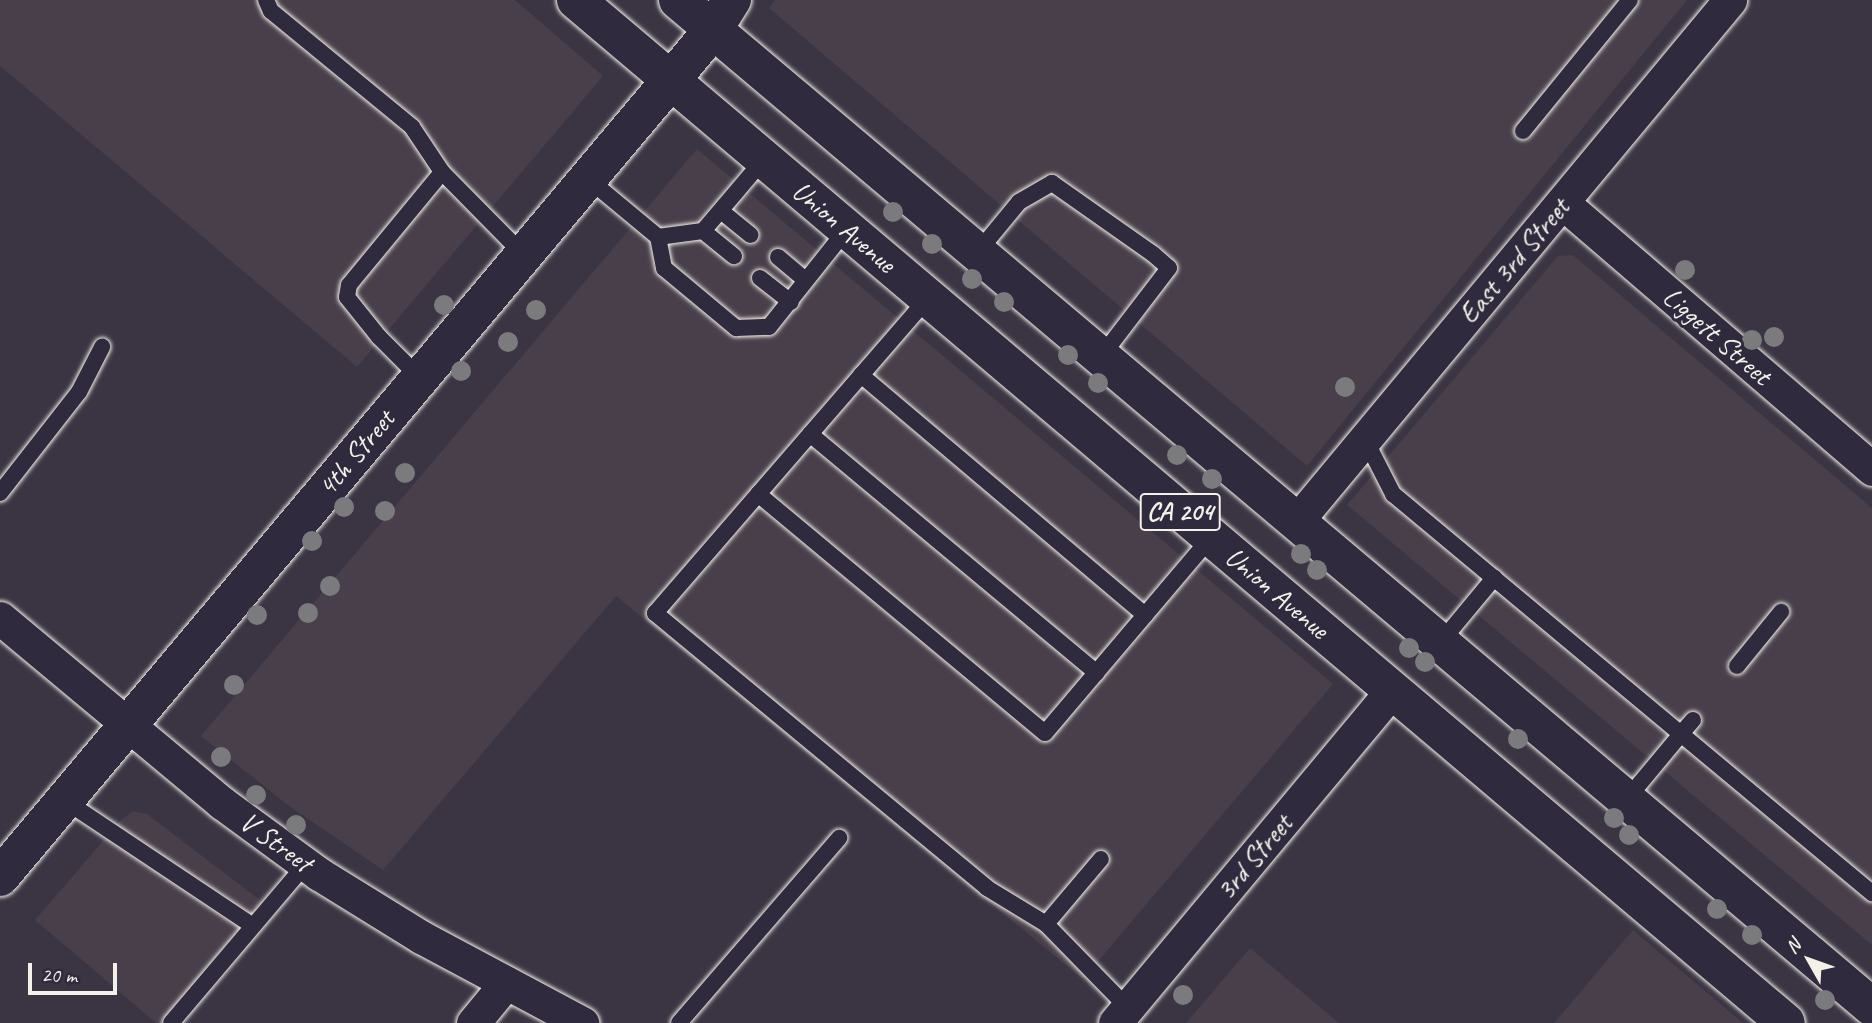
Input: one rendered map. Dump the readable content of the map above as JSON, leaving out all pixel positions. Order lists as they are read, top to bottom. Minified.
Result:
{"streets":{"main road":["Union Avenue","4th Street","CA 204"],"street":["East 3rd Street","Liggett Street","V Street","3rd Street"]},"crossings":[["Union Avenue","4th Street"],["Union Avenue","3rd Street"],["East 3rd Street","Liggett Street"],["East 3rd Street","CA 204"],["4th Street","CA 204"],["4th Street","V Street"]],"scale_bar":"20 m","north":"top left"}
